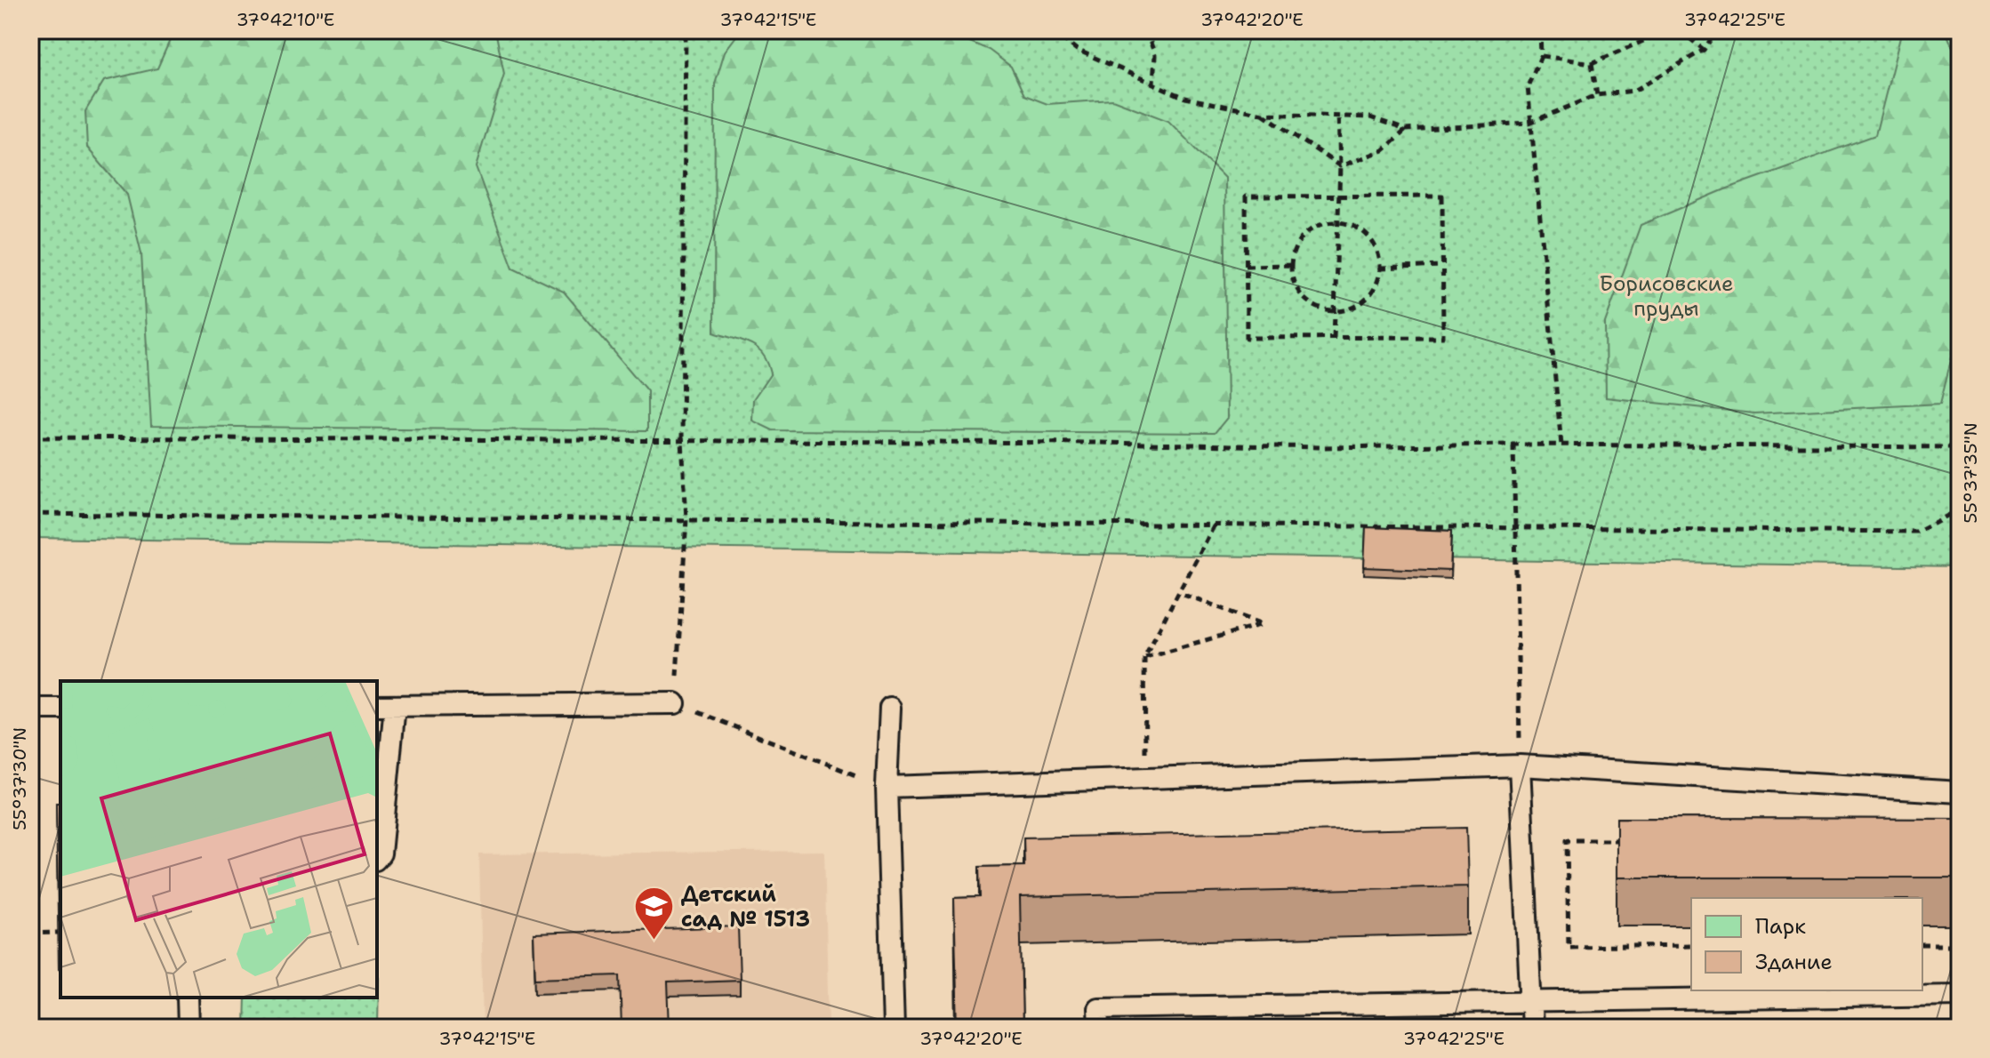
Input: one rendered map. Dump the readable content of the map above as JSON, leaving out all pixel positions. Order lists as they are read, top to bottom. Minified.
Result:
{"parks":["Борисовские пруды"],"places":{"school or university":["Детский сад № 1513"]},"legend":["Парк","Здание"],"coordinates":["37°42'10\"E","37°42'15\"E","37°42'20\"E","37°42'25\"E","55°37'35\"N","55°37'30\"N"]}
